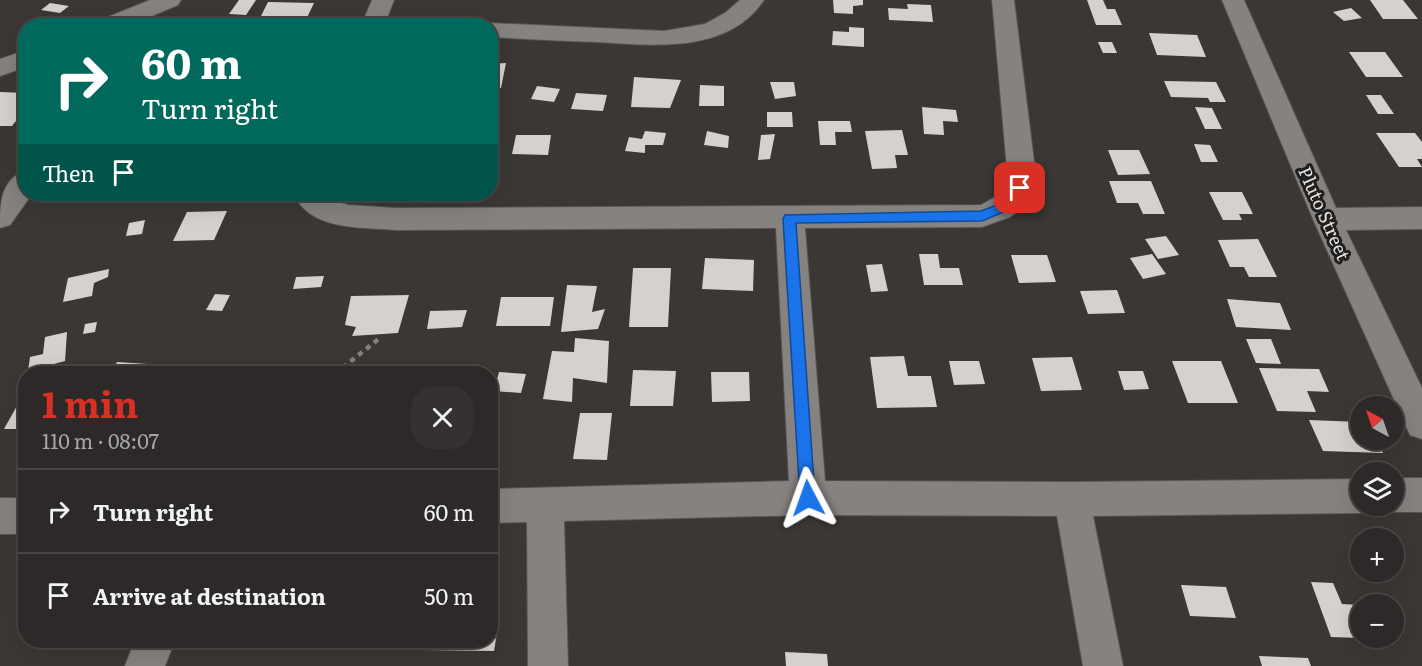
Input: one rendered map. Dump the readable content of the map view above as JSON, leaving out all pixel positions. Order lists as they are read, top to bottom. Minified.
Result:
{"streets":{"street":["Pluto Street"]},"north":"top left","page":{"turn":["60 m","Turn right"],"then":"Then","heading":["1 min","110 m · 08:07"],"map_buttons":["+","−"],"list":[{"name":"Turn right","value":"60 m"},{"name":"Arrive at destination","value":"50 m"}]}}
